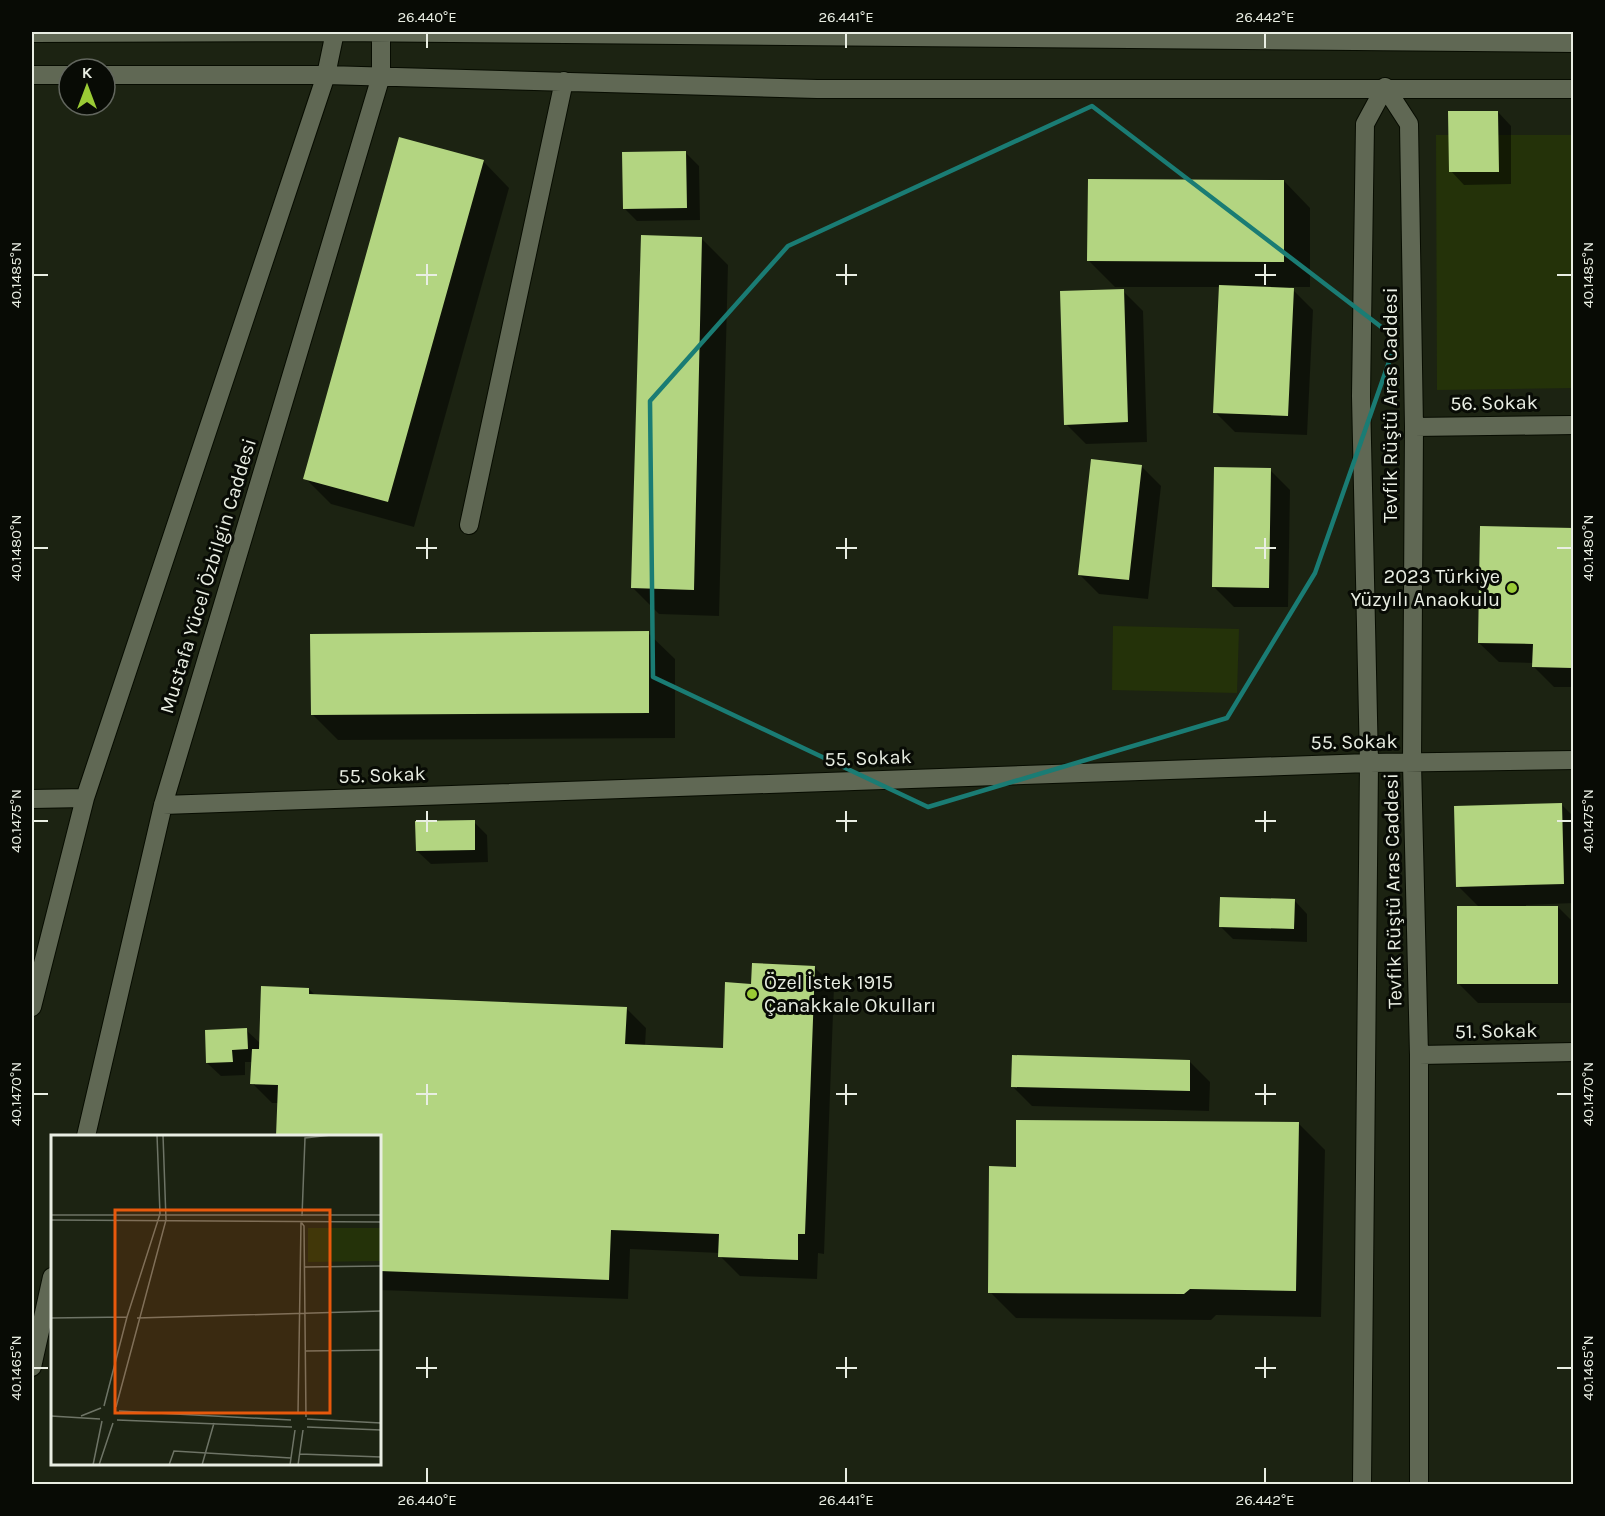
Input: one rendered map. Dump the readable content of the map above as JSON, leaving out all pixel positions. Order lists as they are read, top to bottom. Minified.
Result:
{"streets":{"street":["56. Sokak","Tevfik Rüştü Aras Caddesi","Mustafa Yücel Özbilgin Caddesi","55. Sokak","51. Sokak"]},"crossings":[["56. Sokak","Tevfik Rüştü Aras Caddesi"],["Tevfik Rüştü Aras Caddesi","55. Sokak"],["Tevfik Rüştü Aras Caddesi","51. Sokak"],["Mustafa Yücel Özbilgin Caddesi","55. Sokak"]],"places":["2023 Türkiye Yüzyılı Anaokulu","Özel İstek 1915 Çanakkale Okulları"],"north":"top","coordinates":["26.440°E","26.441°E","26.442°E","40.1485°N","40.1480°N","40.1475°N","40.1470°N","40.1465°N"]}
